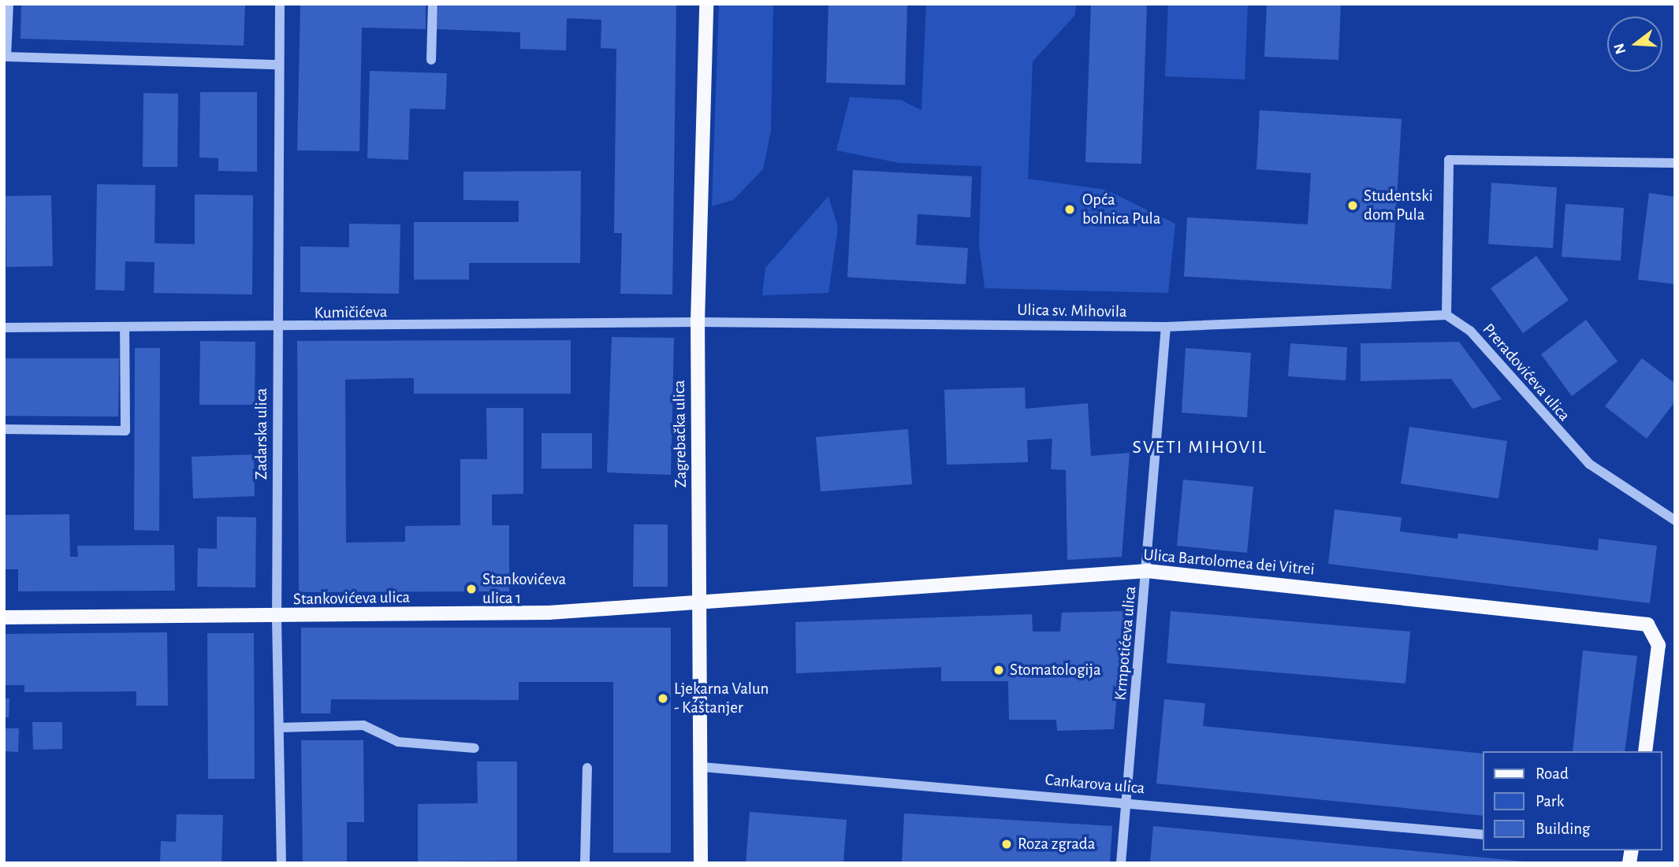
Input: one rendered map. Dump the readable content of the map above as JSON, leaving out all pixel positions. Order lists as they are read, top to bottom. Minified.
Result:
{"streets":{"main road":["Zagrebačka ulica","Ulica Bartolomea dei Vitrei","Stankovićeva ulica"],"street":["Ulica sv. Mihovila","Kumičićeva","Preradovićeva ulica","Zadarska ulica","Krmpotićeva ulica","Cankarova ulica"]},"crossings":[["Ulica sv. Mihovila","Kumičićeva"],["Ulica sv. Mihovila","Preradovićeva ulica"],["Ulica sv. Mihovila","Zagrebačka ulica"],["Ulica sv. Mihovila","Krmpotićeva ulica"],["Kumičićeva","Zadarska ulica"],["Kumičićeva","Zagrebačka ulica"],["Zadarska ulica","Stankovićeva ulica"],["Zagrebačka ulica","Ulica Bartolomea dei Vitrei"],["Zagrebačka ulica","Stankovićeva ulica"],["Zagrebačka ulica","Cankarova ulica"],["Ulica Bartolomea dei Vitrei","Stankovićeva ulica"],["Ulica Bartolomea dei Vitrei","Krmpotićeva ulica"],["Krmpotićeva ulica","Cankarova ulica"]],"districts":["SVETI MIHOVIL"],"places":["Studentski dom Pula","Opća bolnica Pula","Stankovićeva ulica 1","Stomatologija","Ljekarna Valun - Kaštanjer","Roza zgrada"],"legend":["Road","Park","Building"],"north":"left"}
